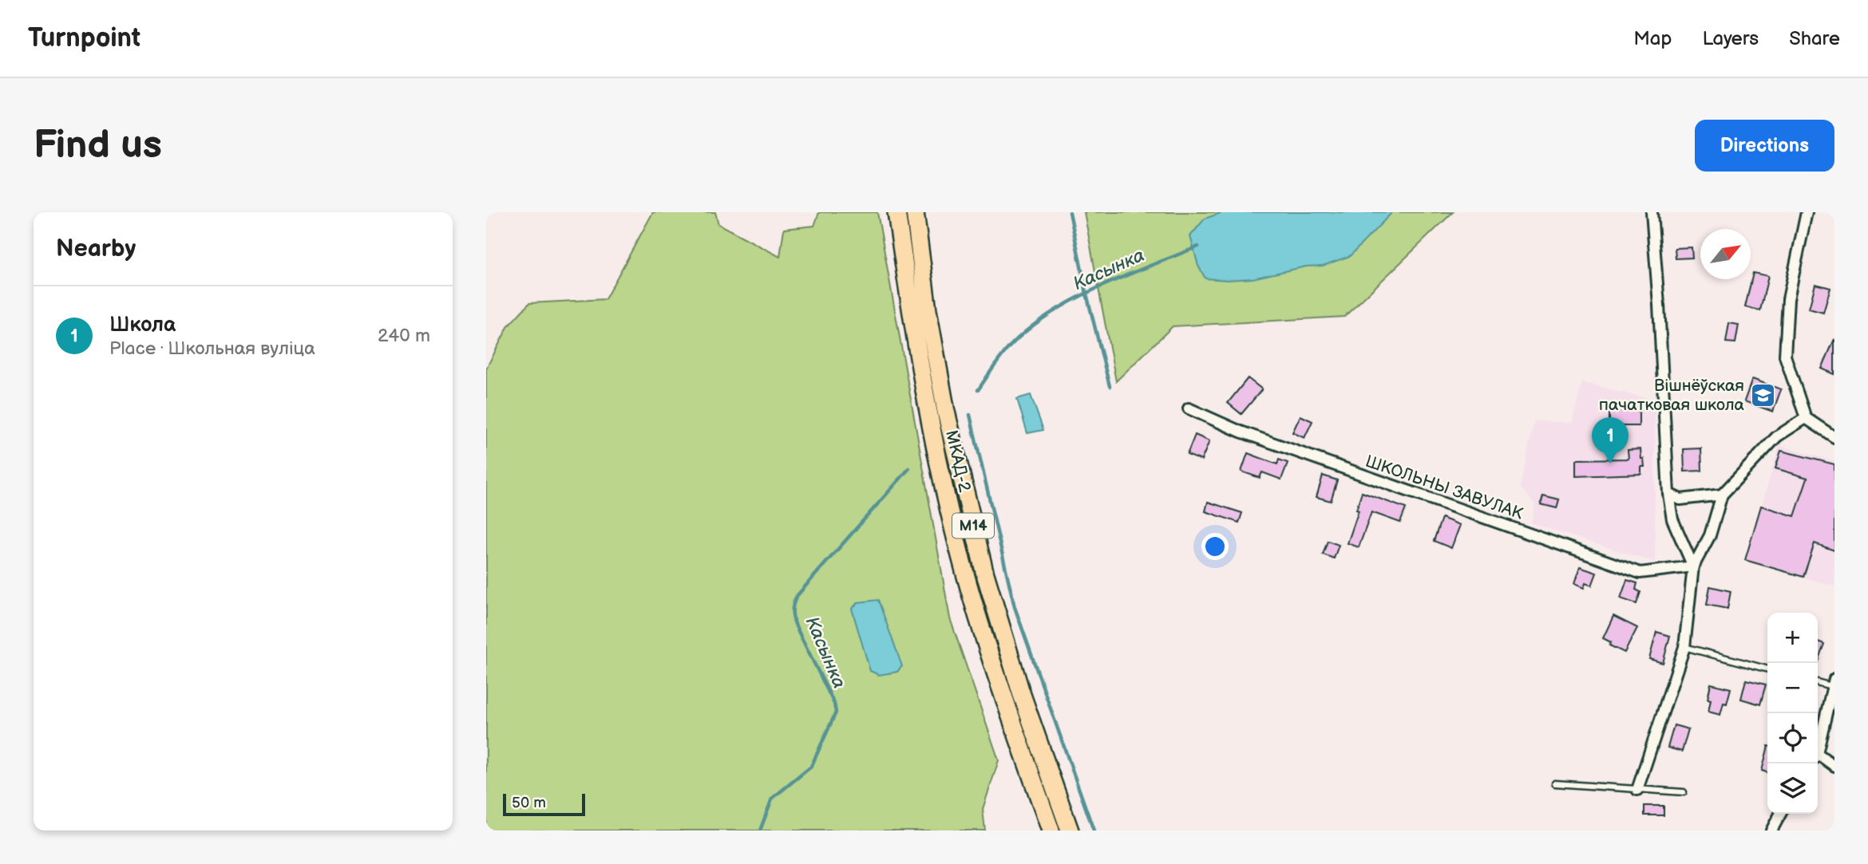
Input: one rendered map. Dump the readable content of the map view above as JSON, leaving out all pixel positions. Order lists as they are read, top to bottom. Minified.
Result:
{"streets":{"highway":["МКАД-2","М14"],"street":["ШКОЛЬНЫ ЗАВУЛАК"]},"water":["Касынка"],"places":{"school or university":["Вішнёўская пачатковая школа"]},"scale_bar":"50 m","north":"top right","page":{"header":"Turnpoint","nav":["Map","Layers","Share"],"buttons":"Directions","title":"Find us","heading":"Nearby","list":[{"mark":"1","name":"Школа","note":"Place · Школьная вуліца","value":"240 m"}],"pins":"1","map_buttons":["+","−"],"scale":"50 m"}}
